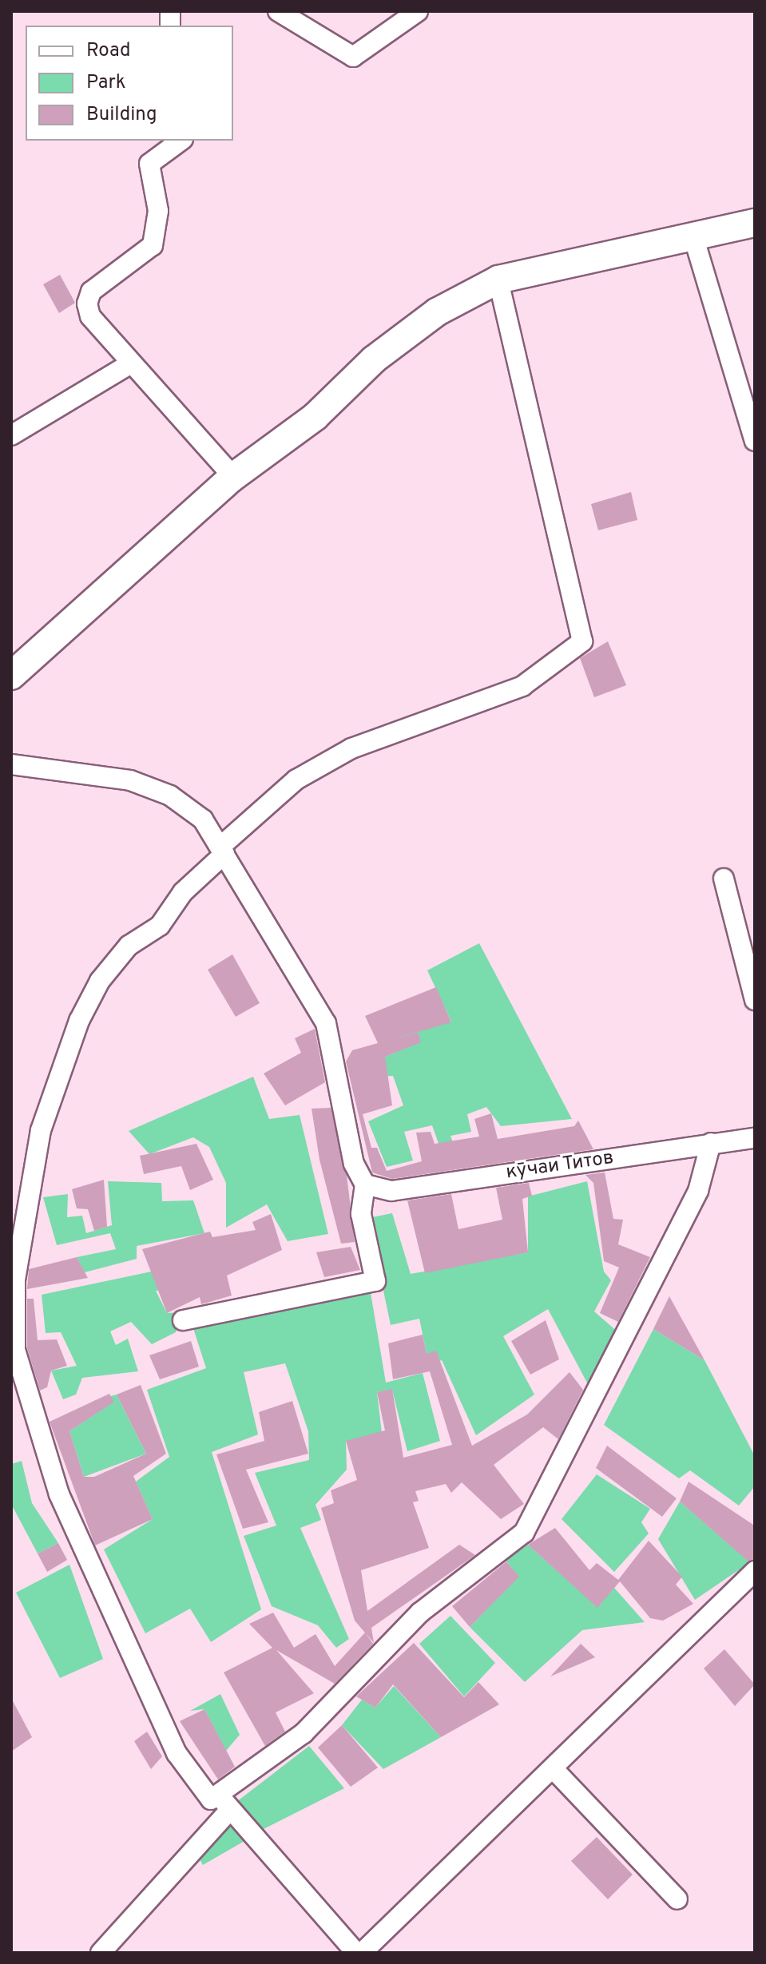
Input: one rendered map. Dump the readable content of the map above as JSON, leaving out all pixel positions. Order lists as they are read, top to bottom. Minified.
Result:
{"streets":{"street":["кӯчаи Титов"]},"legend":["Road","Park","Building"]}
